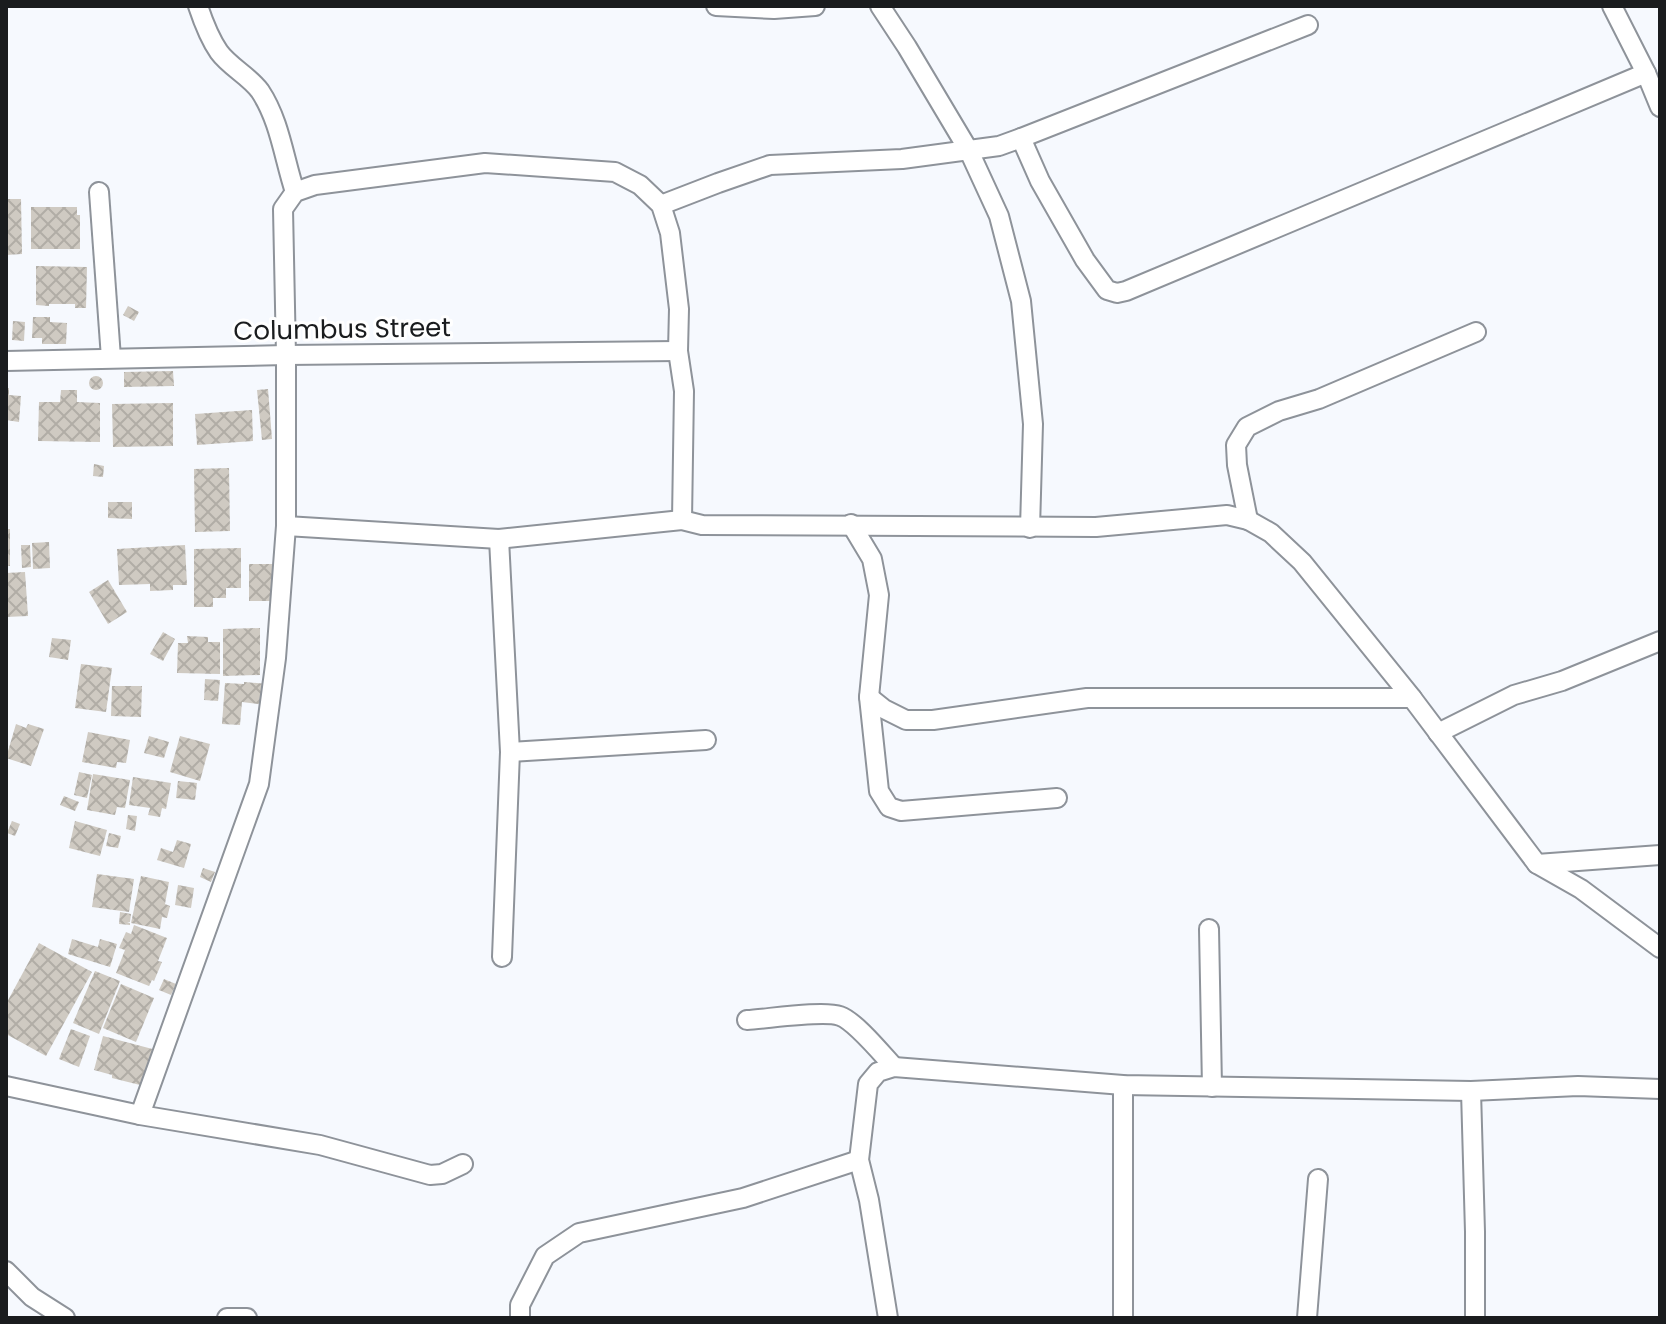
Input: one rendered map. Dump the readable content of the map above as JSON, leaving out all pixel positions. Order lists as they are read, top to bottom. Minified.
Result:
{"streets":{"street":["Columbus Street"]}}
